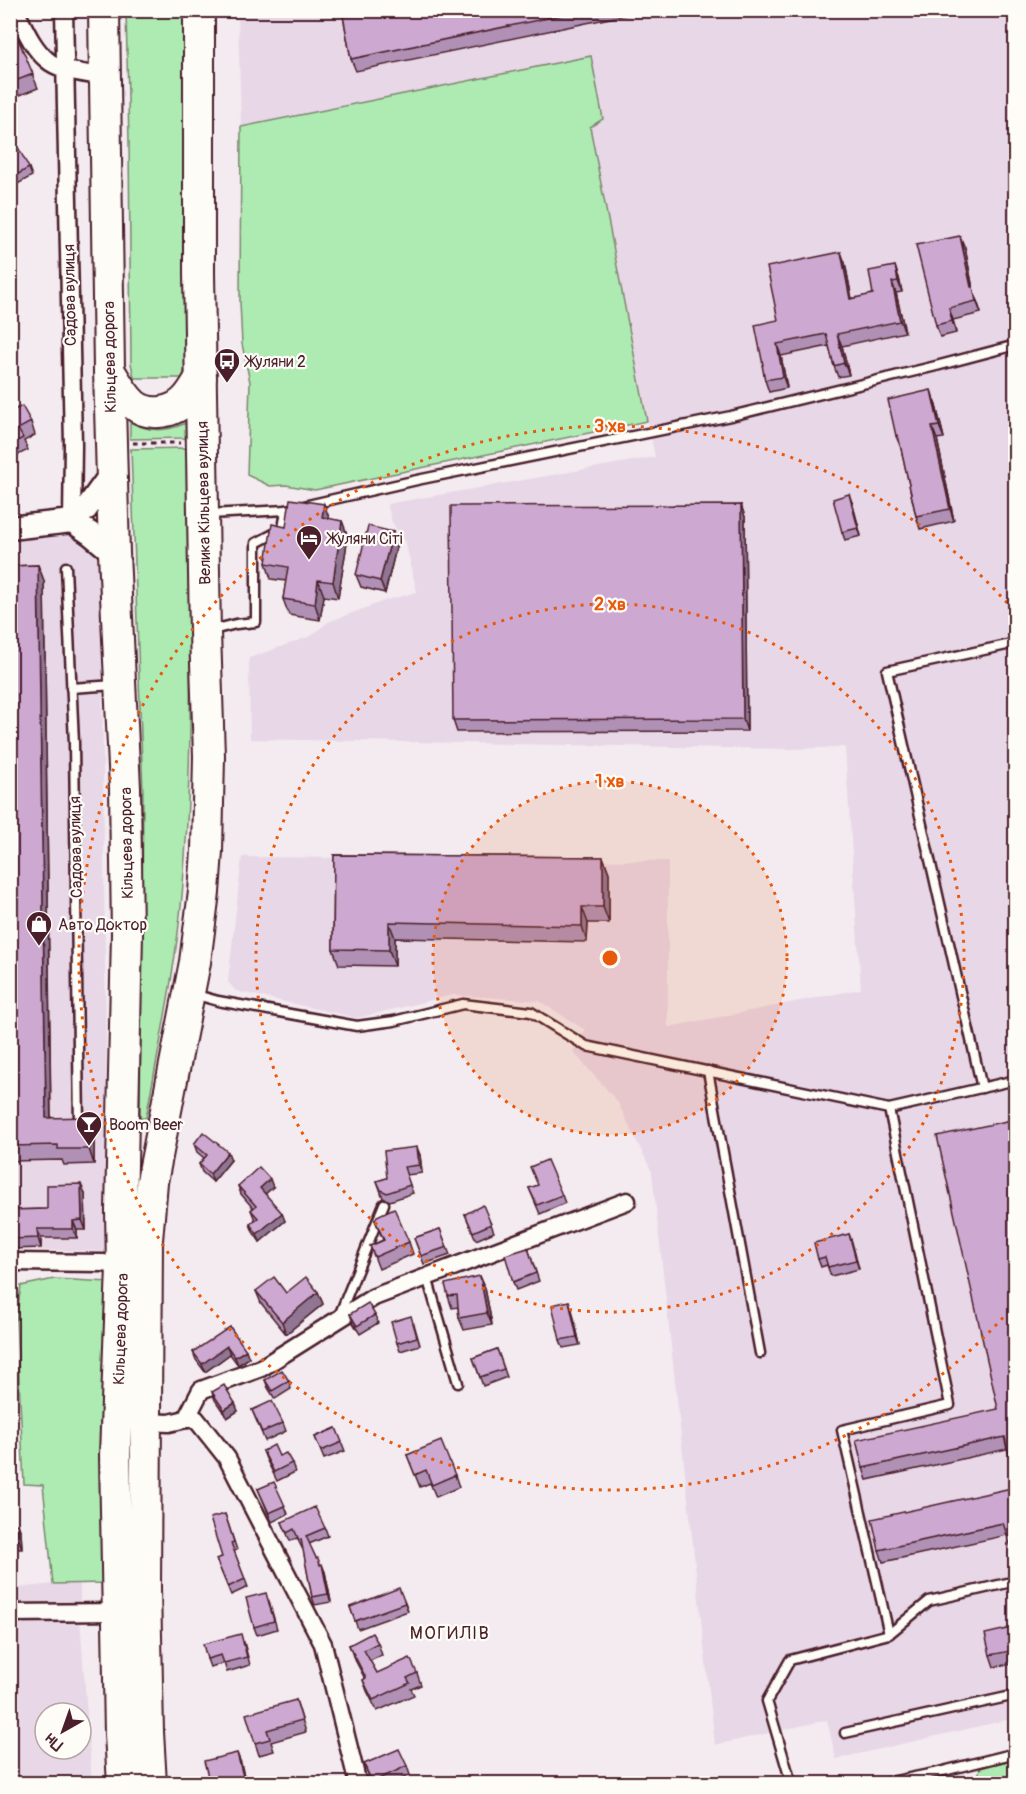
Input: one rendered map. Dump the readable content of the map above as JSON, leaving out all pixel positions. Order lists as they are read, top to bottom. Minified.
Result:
{"streets":{"highway":["Кільцева дорога","Велика Кільцева вулиця"],"street":["Садова вулиця"]},"crossings":[["Кільцева дорога","Велика Кільцева вулиця"]],"districts":["МОГИЛІВ"],"places":{"bus stop":["Жуляни 2"],"hotel":["Жуляни Сіті"],"shop":["Авто Доктор"],"bar":["Boom Beer"]},"north":"bottom left","rings":["3 хв","2 хв","1 хв"]}
